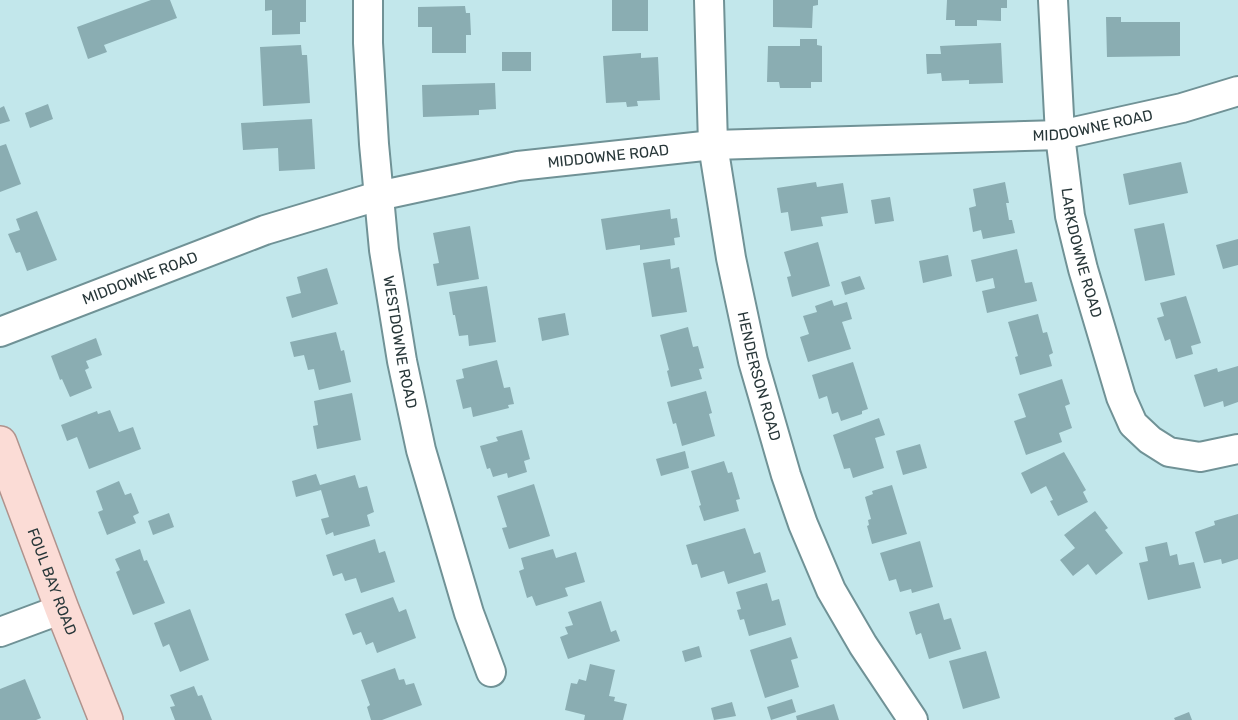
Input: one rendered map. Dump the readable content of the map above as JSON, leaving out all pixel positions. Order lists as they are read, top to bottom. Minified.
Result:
{"streets":{"main road":["FOUL BAY ROAD"],"street":["MIDDOWNE ROAD","LARKDOWNE ROAD","WESTDOWNE ROAD","HENDERSON ROAD"]},"crossings":[["MIDDOWNE ROAD","LARKDOWNE ROAD"],["MIDDOWNE ROAD","WESTDOWNE ROAD"],["MIDDOWNE ROAD","HENDERSON ROAD"]]}
